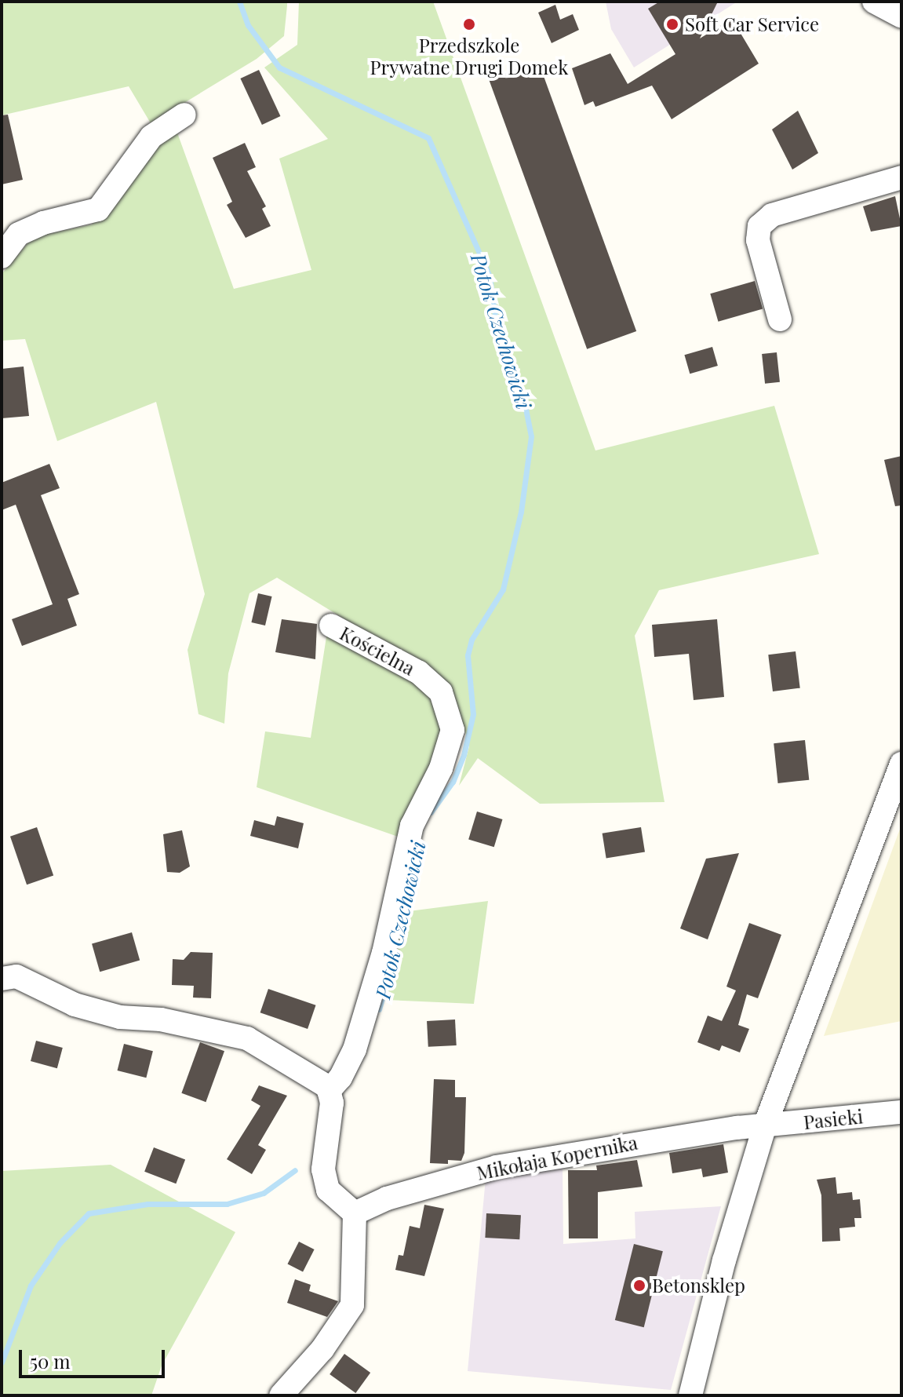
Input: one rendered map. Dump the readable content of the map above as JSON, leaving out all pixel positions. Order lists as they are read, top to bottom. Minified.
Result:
{"streets":{"street":["Kościelna","Pasieki","Mikołaja Kopernika"]},"crossings":[["Pasieki","Mikołaja Kopernika"]],"water":["Potok Czechowicki"],"places":["Przedszkole Prywatne Drugi Domek","Soft Car Service","Betonsklep"],"scale_bar":"50 m"}
